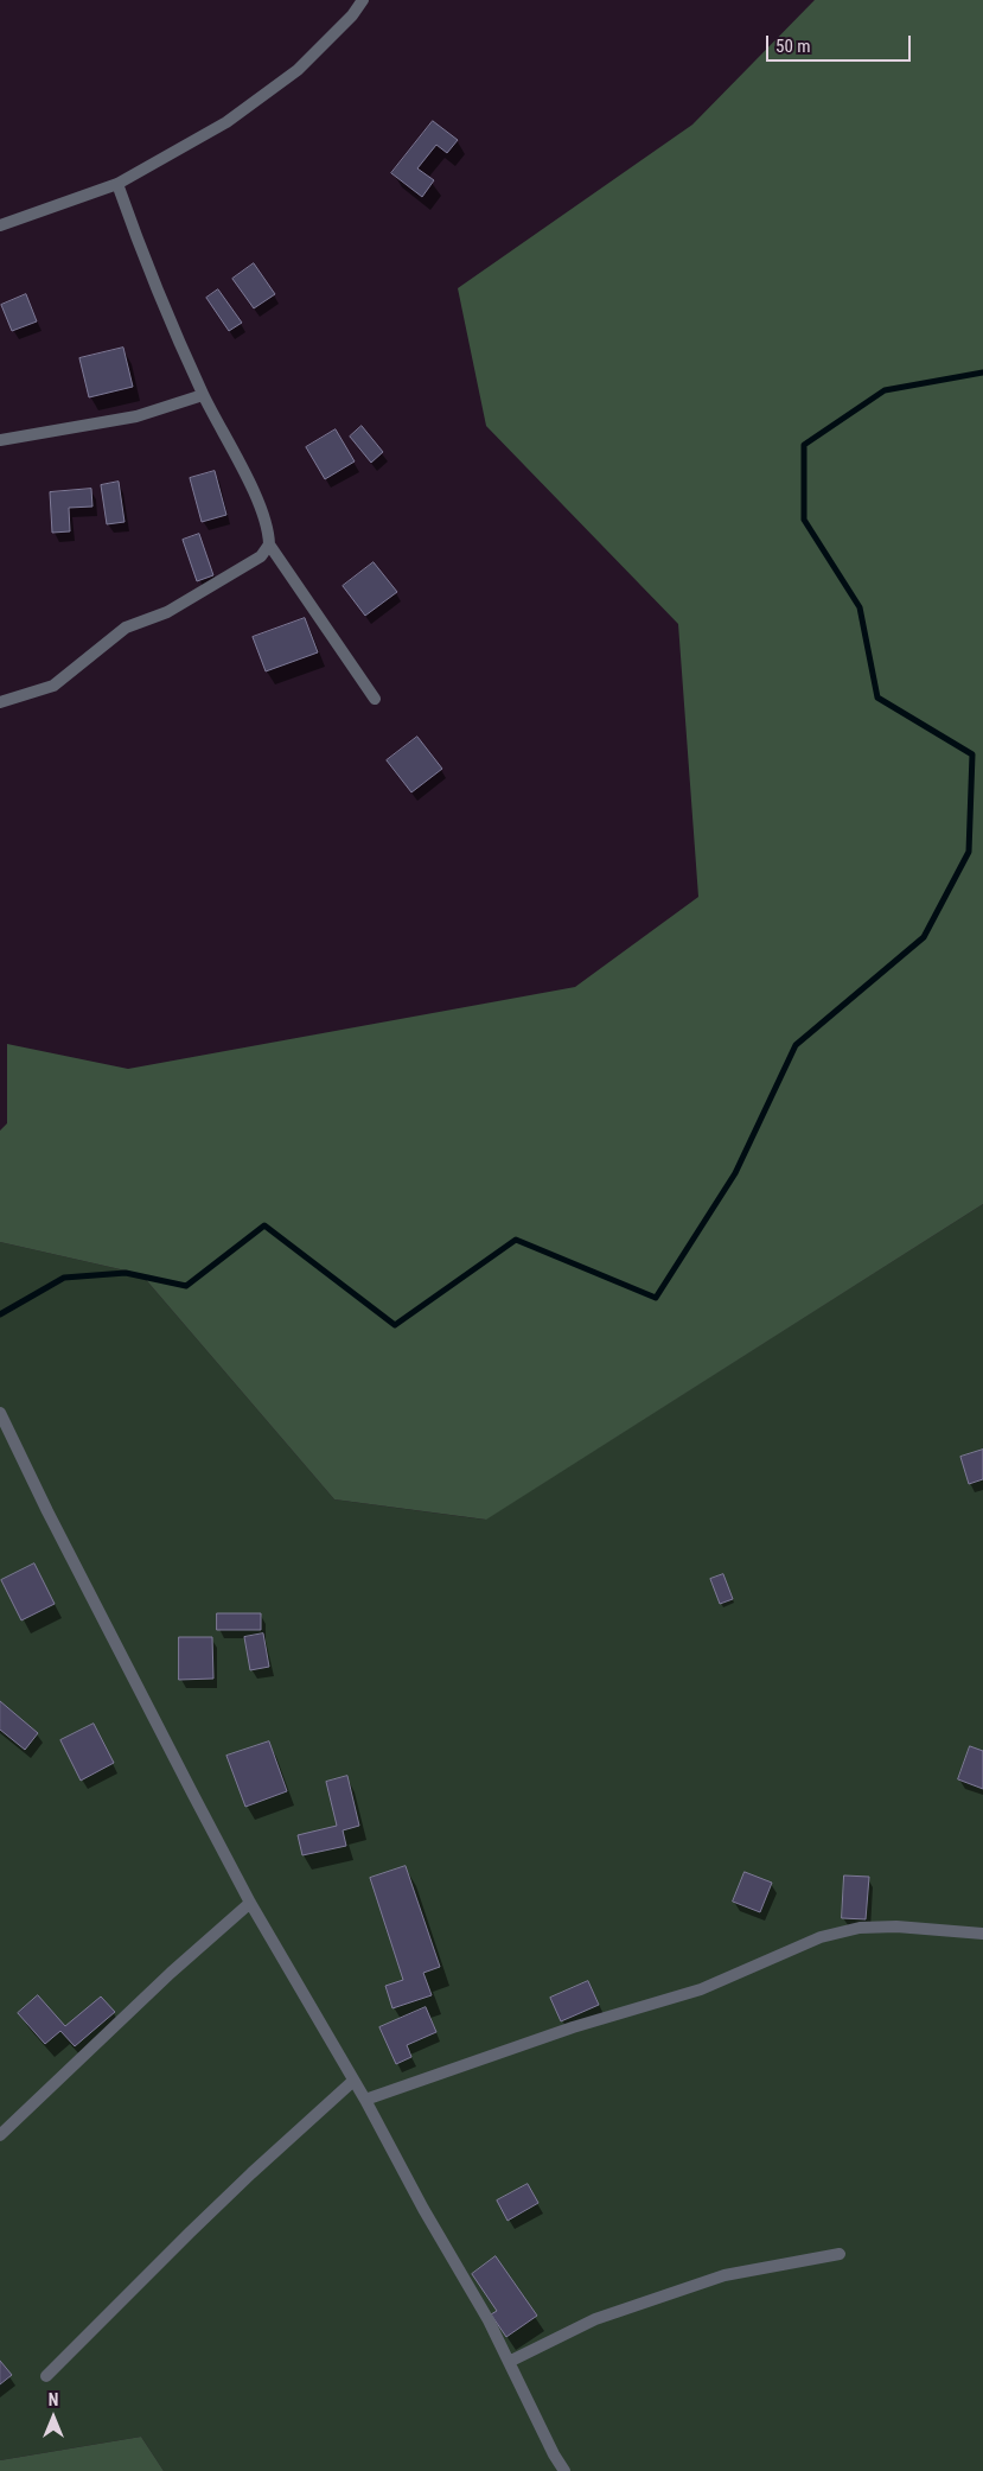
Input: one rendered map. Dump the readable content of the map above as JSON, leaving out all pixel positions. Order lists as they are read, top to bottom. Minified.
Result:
{"scale_bar":"50 m","north":"top"}
